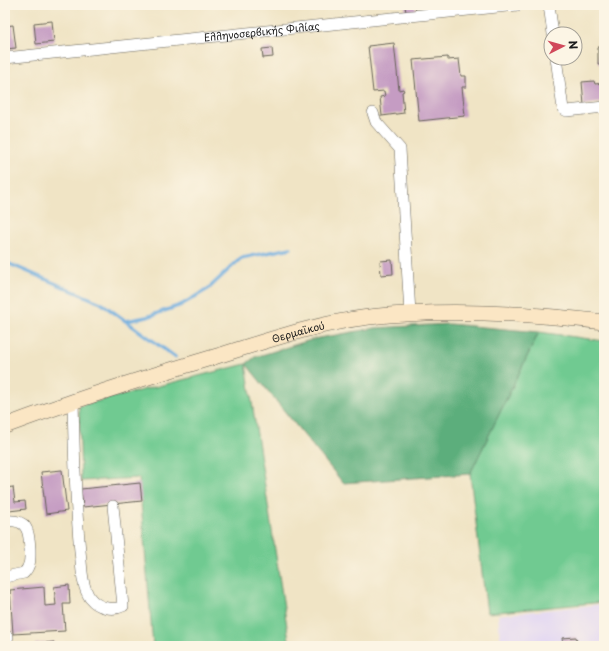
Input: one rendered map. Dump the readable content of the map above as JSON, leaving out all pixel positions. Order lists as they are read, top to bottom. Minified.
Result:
{"streets":{"street":["Ελληνοσερβικής Φιλίας","Θερμαϊκού"]},"north":"right"}
